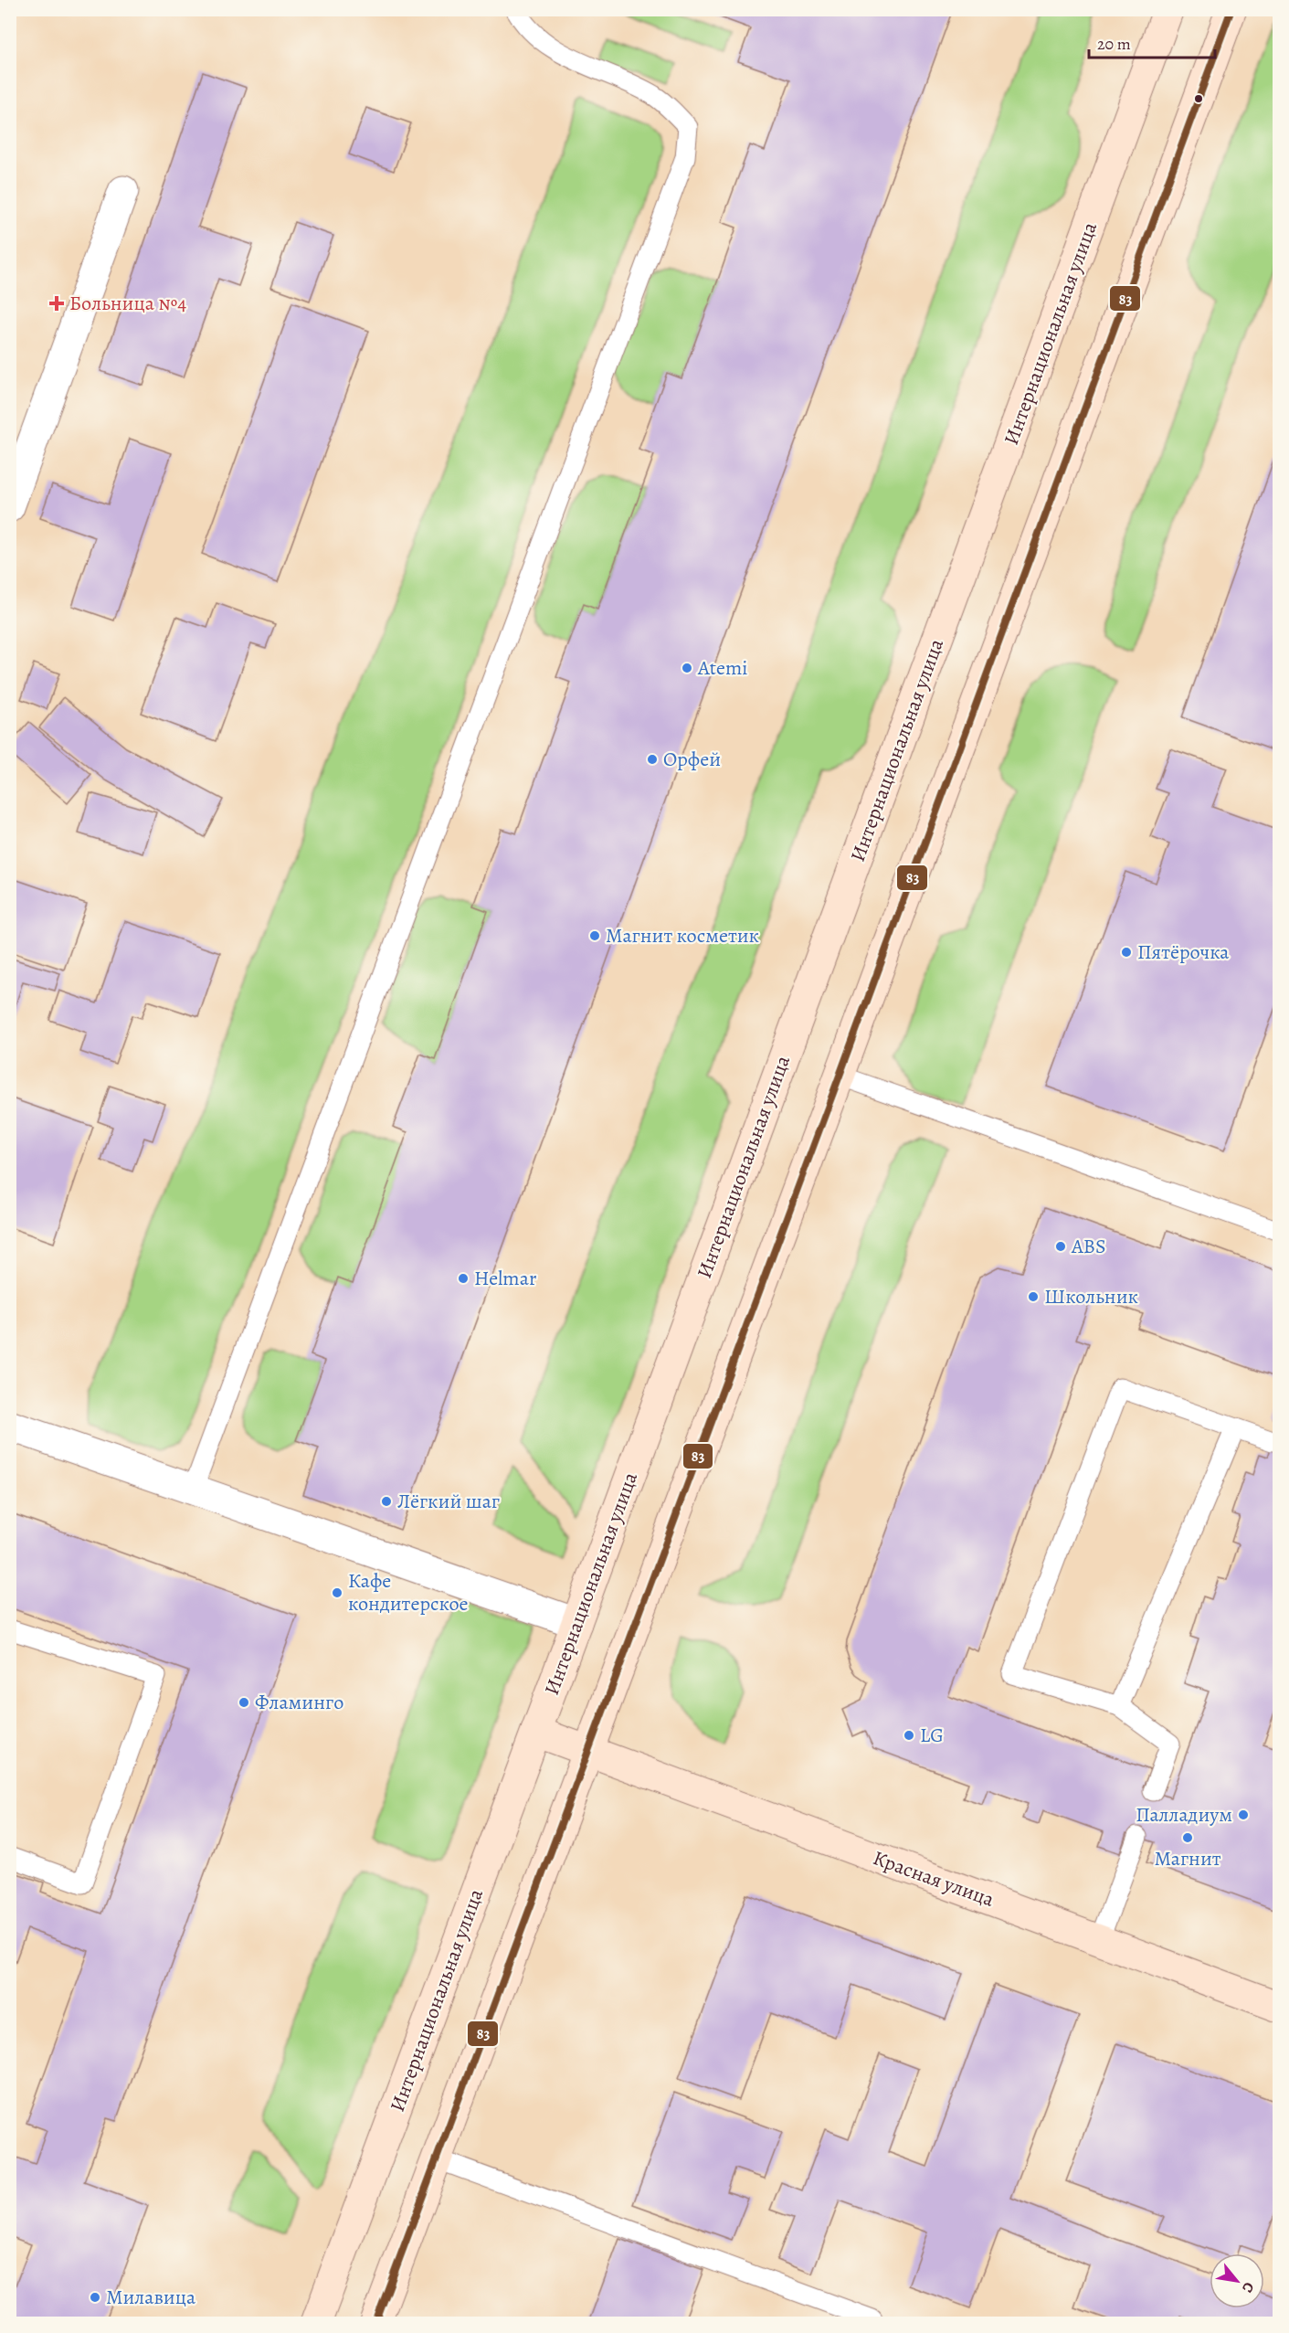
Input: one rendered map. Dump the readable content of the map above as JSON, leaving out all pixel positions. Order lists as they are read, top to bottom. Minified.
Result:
{"streets":{"main road":["Интернациональная улица","Красная улица"]},"crossings":[["Интернациональная улица","Красная улица"]],"places":{"health":["Больница №4"],"other":["Atemi","Орфей","Магнит косметик","Пятёрочка","ABS","Helmar","Школьник","Лёгкий шаг","Кафе кондитерское","Фламинго","LG","Палладиум","Магнит","Милавица"]},"lines":["transit line 83"],"scale_bar":"20 m","north":"bottom right"}
